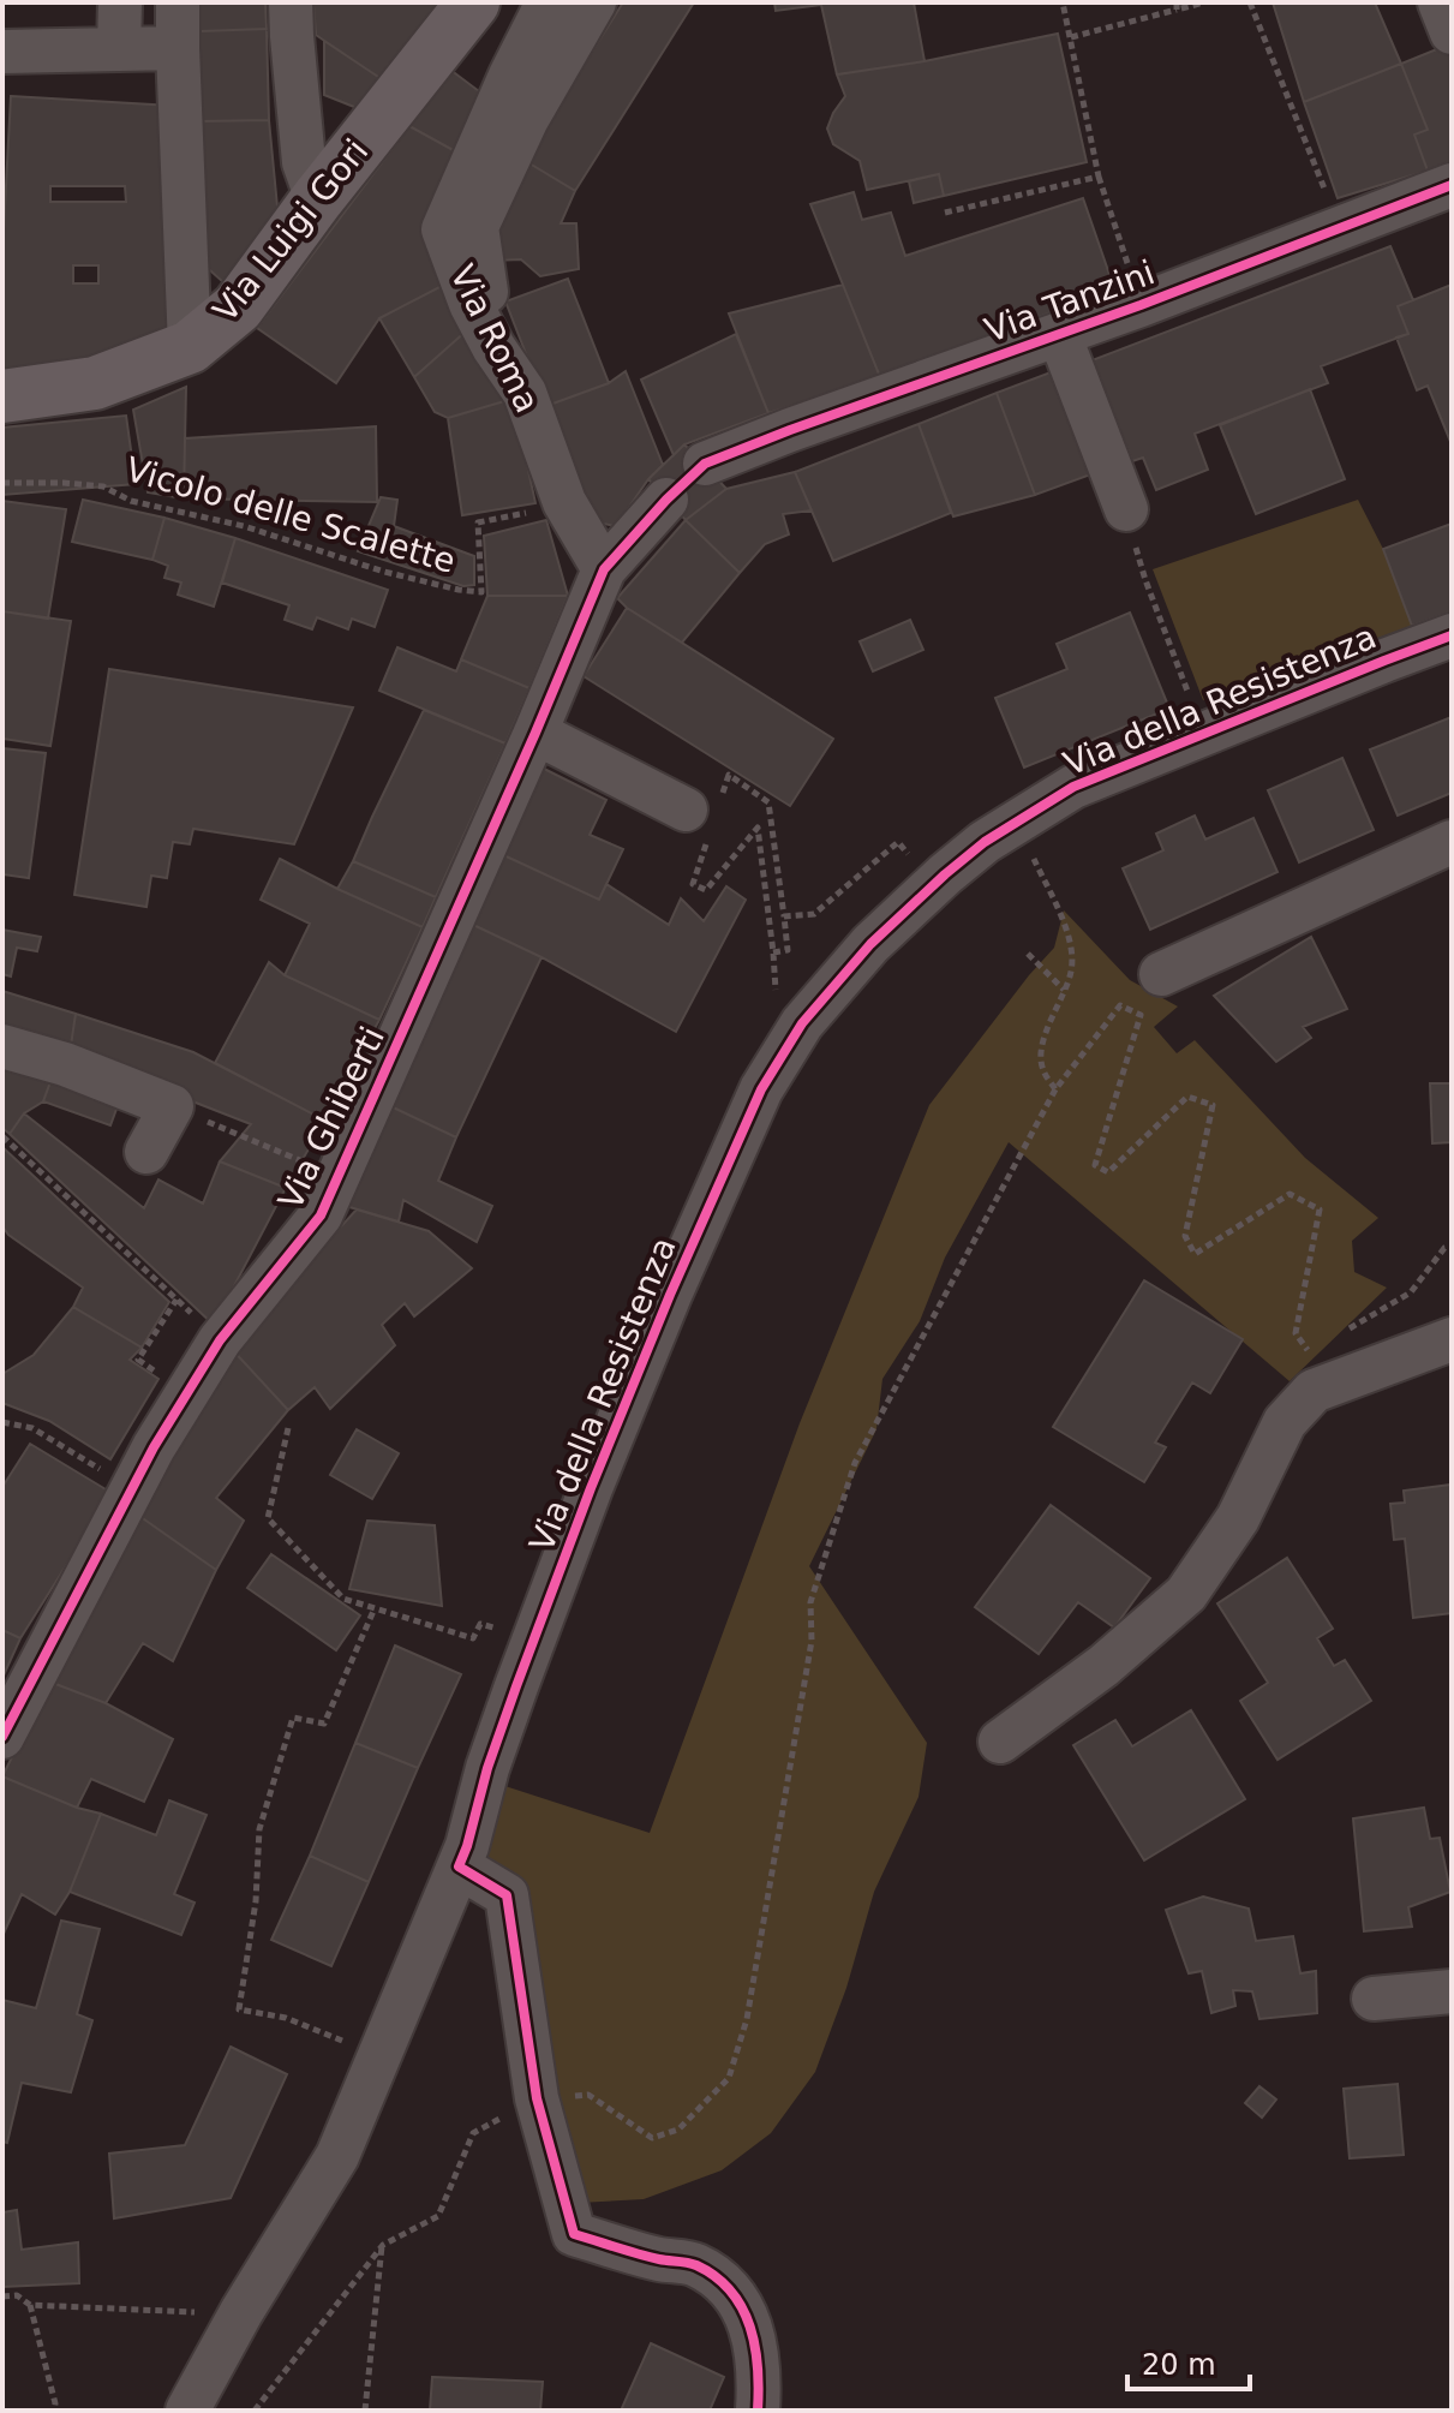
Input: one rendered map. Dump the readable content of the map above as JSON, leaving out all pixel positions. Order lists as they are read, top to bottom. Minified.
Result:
{"streets":{"street":["Via Luigi Gori","Via Tanzini","Via Roma","Via della Resistenza","Via Ghiberti"],"path":["Vicolo delle Scalette"]},"crossings":[["Via Roma","Via Ghiberti"]],"scale_bar":"20 m"}
